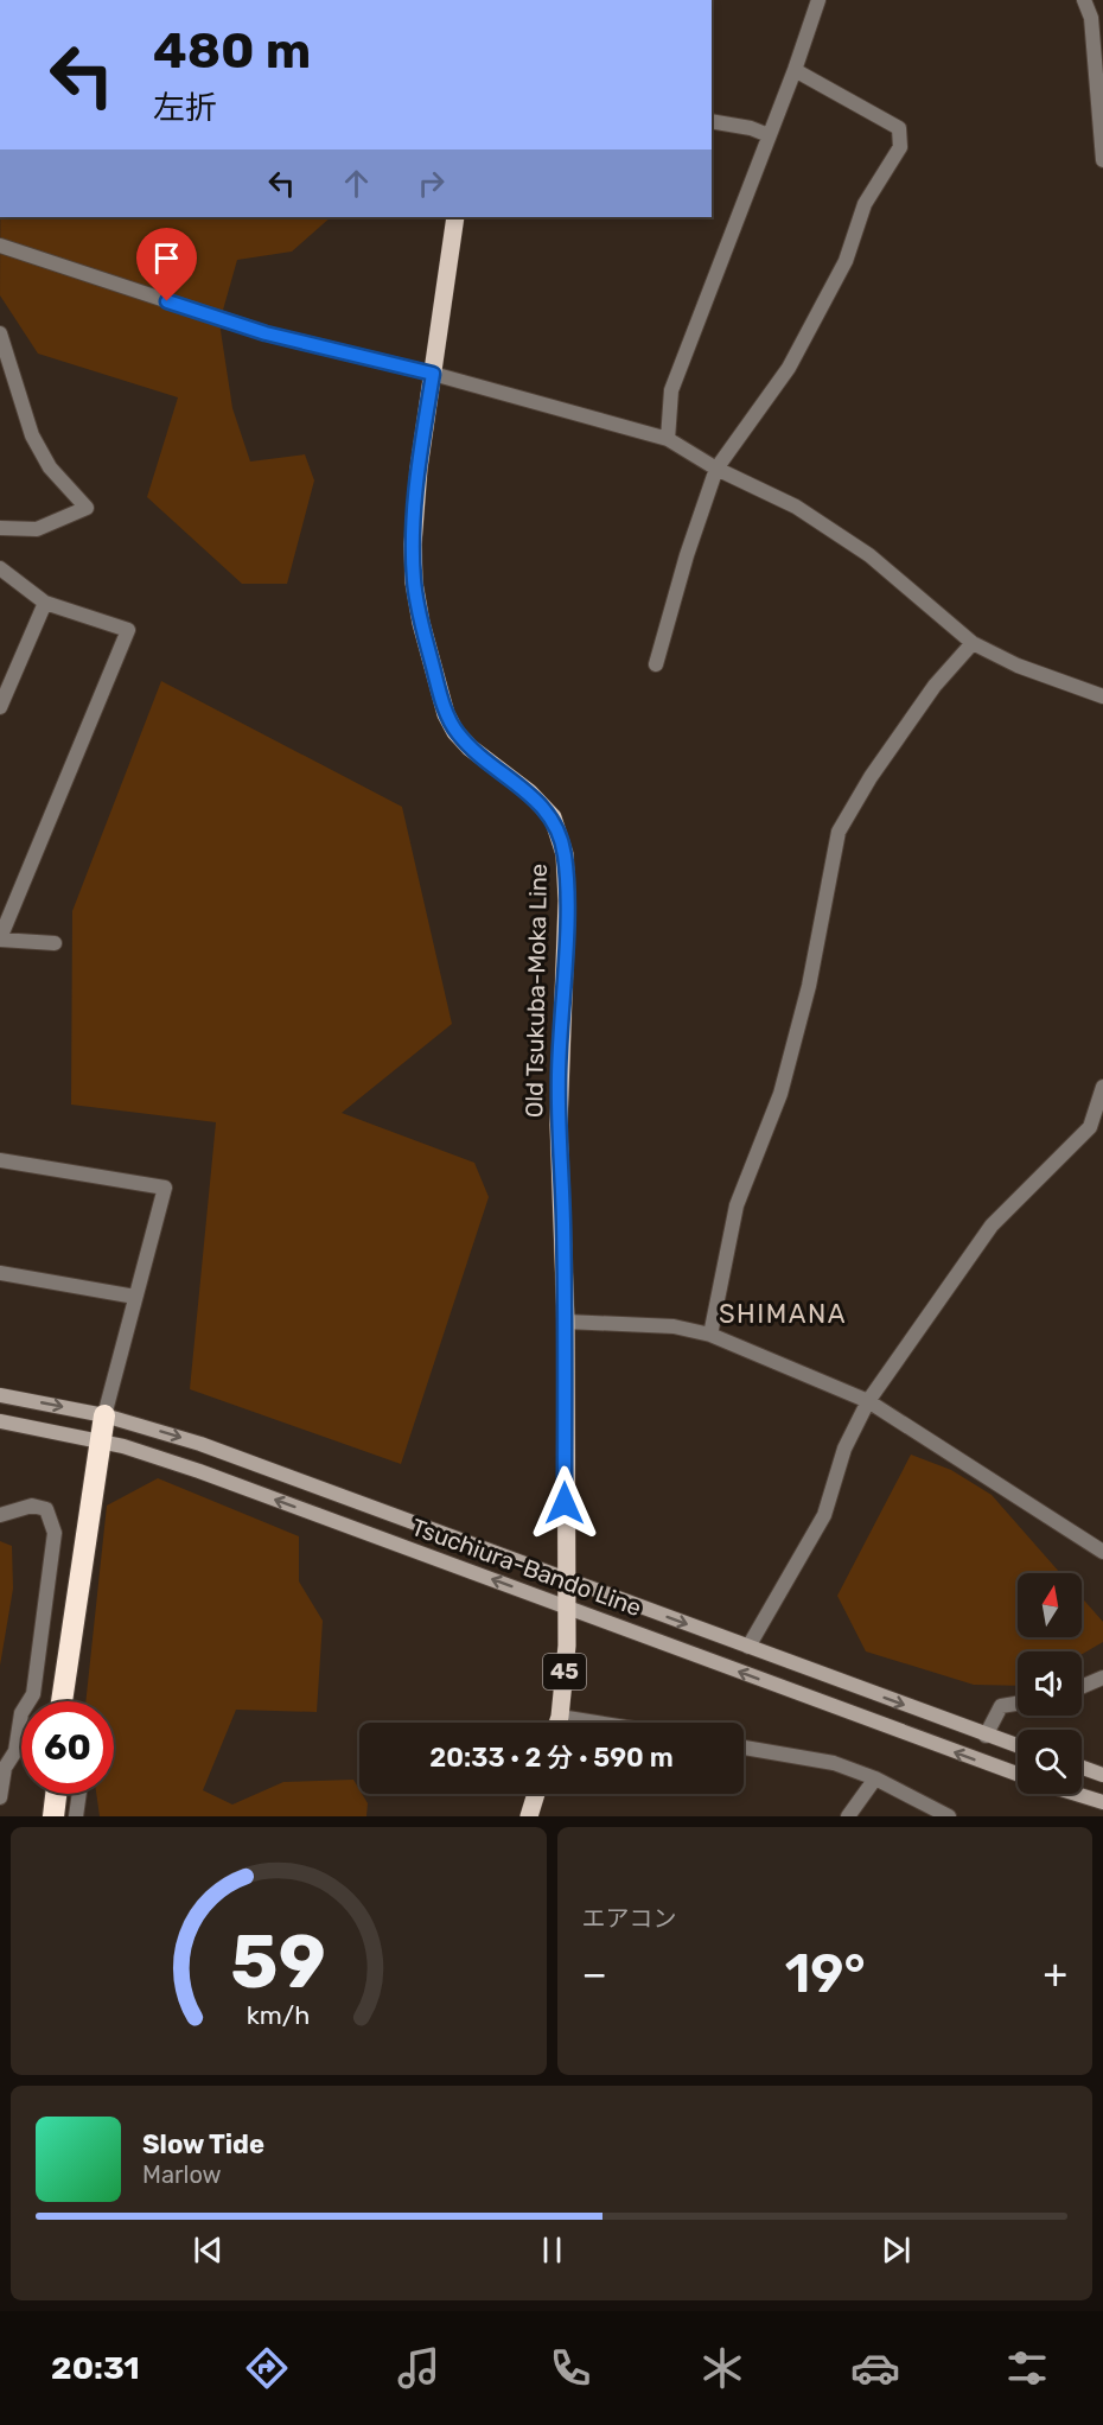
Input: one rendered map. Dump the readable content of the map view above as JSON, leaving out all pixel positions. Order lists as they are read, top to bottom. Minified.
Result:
{"streets":{"main road":["Old Tsukuba-Moka Line","Tsuchiura-Bando Line","45"]},"crossings":[["Old Tsukuba-Moka Line","Tsuchiura-Bando Line"]],"districts":["SHIMANA"],"north":"top","page":{"turn":["480 m","左折"],"limit":"60","trip":"20:33 · 2 分 · 590 m","tile":"エアコン","heat":["−","19°","+"],"song":["Slow Tide","Marlow"],"tabs":"20:31","gauge":["59","km/h"]}}
